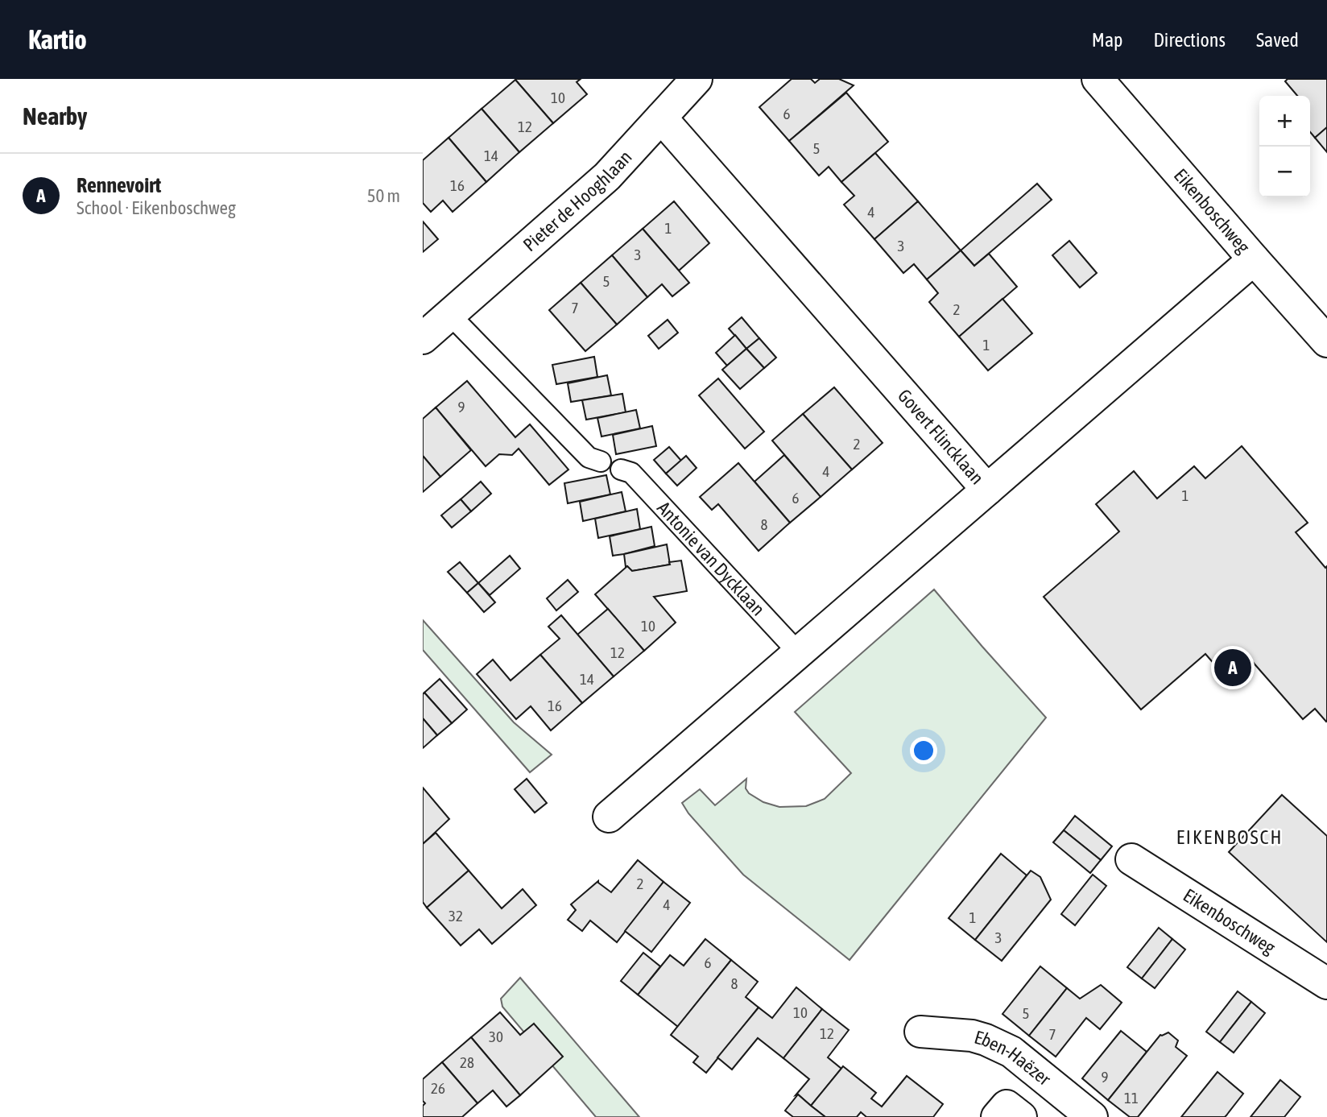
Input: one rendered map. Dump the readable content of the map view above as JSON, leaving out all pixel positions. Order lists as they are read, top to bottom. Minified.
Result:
{"streets":{"street":["Pieter de Hooghlaan","Eikenboschweg","Govert Flincklaan","Eben-Haëzer"],"lane":["Antonie van Dycklaan"]},"crossings":[["Pieter de Hooghlaan","Govert Flincklaan"],["Eikenboschweg","Govert Flincklaan"]],"districts":["EIKENBOSCH"],"house_numbers":["10","6","12","5","14","16","4","1","3","3","5","7","2","1","9","2","4","1","6","8","10","12","14","16","2","4","32","1","3","6","8","10","5","12","7","30","28","9","26","11"],"page":{"header":"Kartio","nav":["Map","Directions","Saved"],"heading":"Nearby","map_buttons":["+","−"],"list":[{"mark":"A","name":"Rennevoirt","note":"School · Eikenboschweg","value":"50 m"}],"pins":"A"}}
